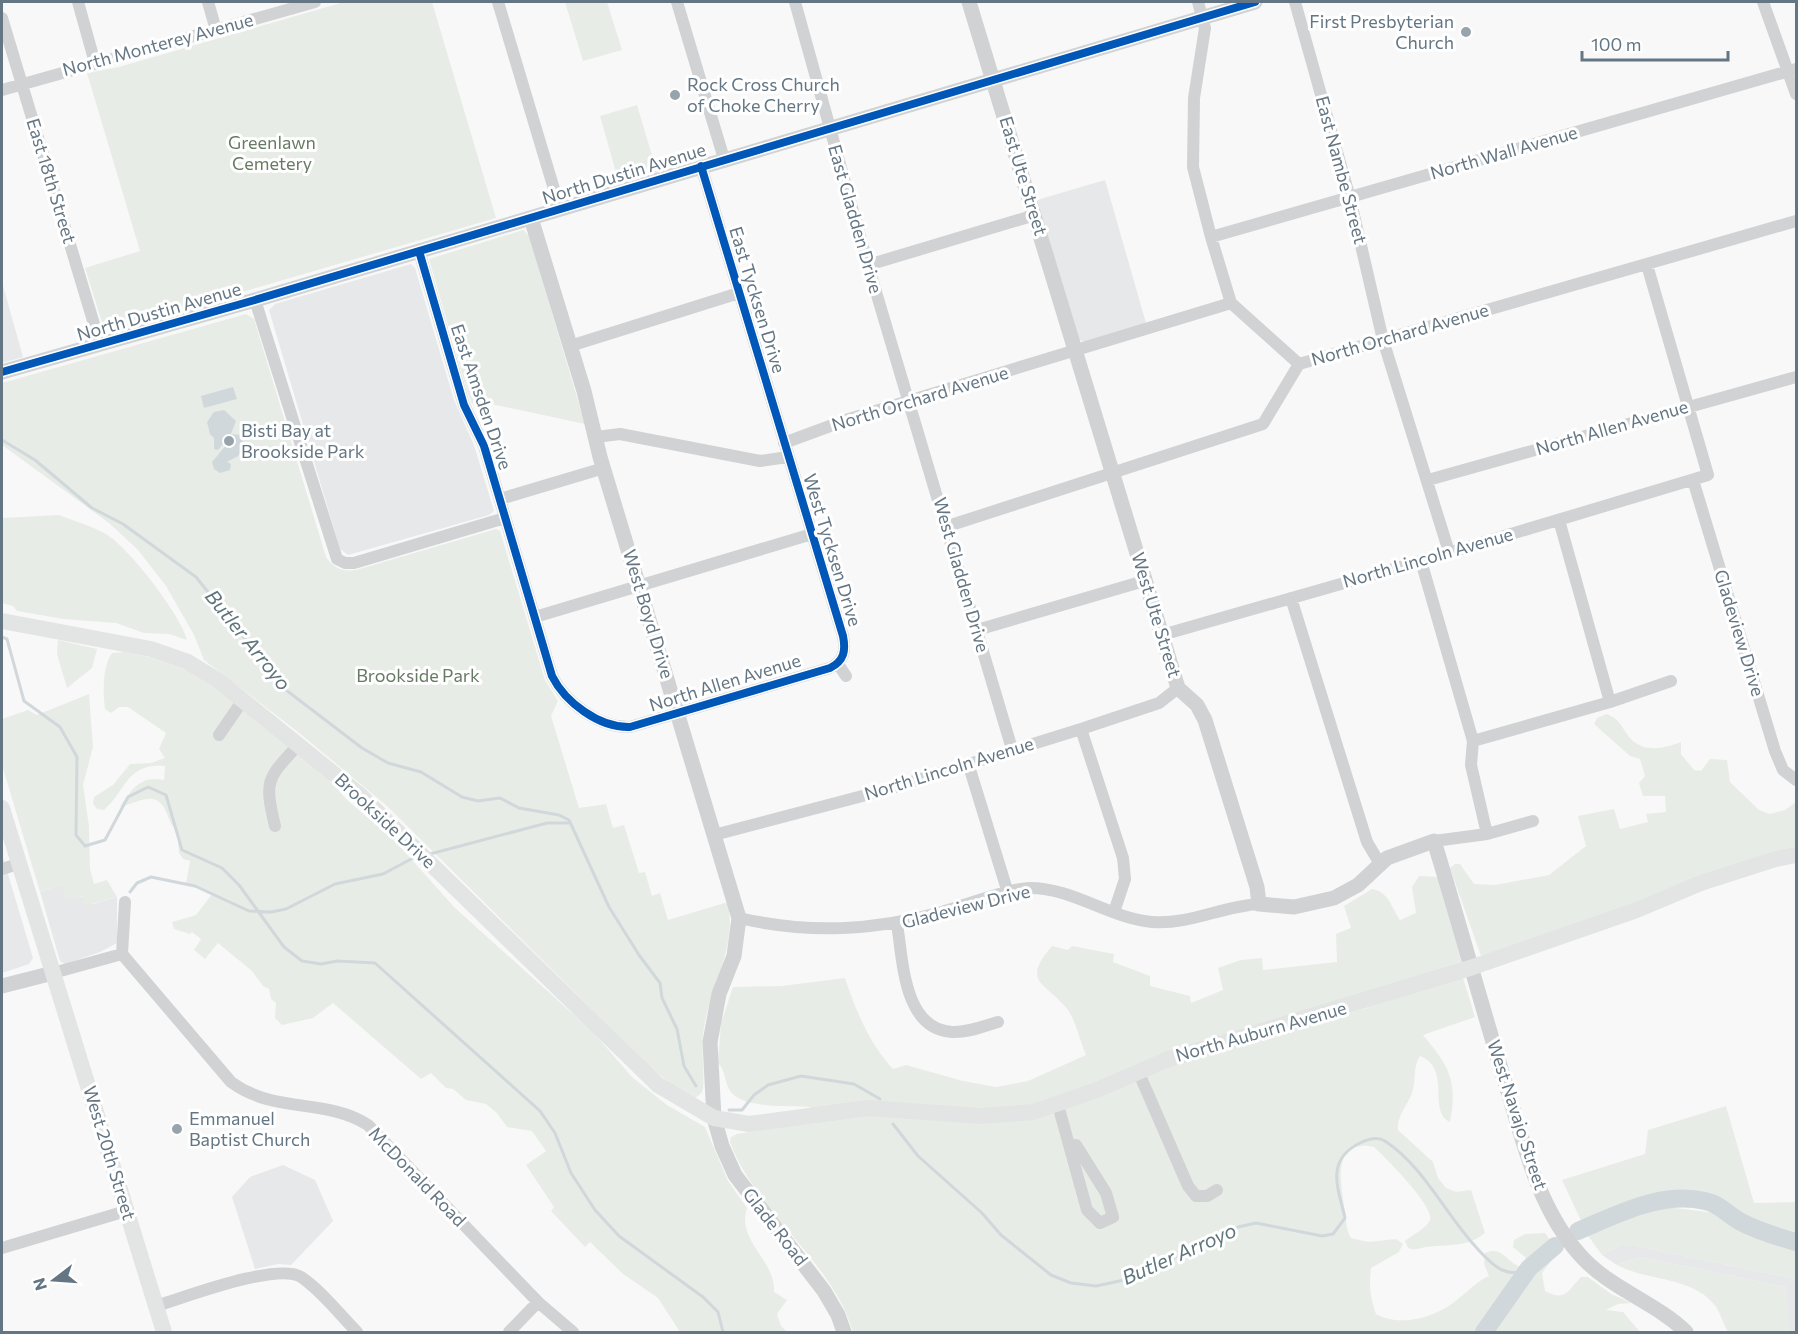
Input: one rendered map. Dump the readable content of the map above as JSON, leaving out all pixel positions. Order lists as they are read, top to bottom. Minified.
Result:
{"streets":{"main road":["Brookside Drive","North Auburn Avenue","West 20th Street"],"street":["North Monterey Avenue","North Wall Avenue","East Nambe Street","North Dustin Avenue","East Ute Street","East 18th Street","East Gladden Drive","East Tycksen Drive","North Orchard Avenue","East Amsden Drive","North Allen Avenue","West Tycksen Drive","North Lincoln Avenue","West Gladden Drive","West Boyd Drive","West Ute Street","Gladeview Drive","West Navajo Street","McDonald Road","Glade Road"]},"crossings":[["North Monterey Avenue","East 18th Street"],["North Wall Avenue","East Nambe Street"],["East Nambe Street","North Orchard Avenue"],["East Nambe Street","North Allen Avenue"],["East Nambe Street","North Lincoln Avenue"],["North Dustin Avenue","East Ute Street"],["North Dustin Avenue","East 18th Street"],["North Dustin Avenue","East Gladden Drive"],["North Dustin Avenue","East Tycksen Drive"],["North Dustin Avenue","East Amsden Drive"],["North Dustin Avenue","West Boyd Drive"],["East Ute Street","North Orchard Avenue"],["East Ute Street","West Ute Street"],["East Gladden Drive","North Orchard Avenue"],["East Gladden Drive","West Gladden Drive"],["East Tycksen Drive","North Orchard Avenue"],["East Tycksen Drive","West Tycksen Drive"],["North Orchard Avenue","West Tycksen Drive"],["North Orchard Avenue","West Gladden Drive"],["North Orchard Avenue","West Ute Street"],["East Amsden Drive","North Allen Avenue"],["North Allen Avenue","West Tycksen Drive"],["North Allen Avenue","West Boyd Drive"],["North Lincoln Avenue","West Gladden Drive"],["North Lincoln Avenue","West Boyd Drive"],["North Lincoln Avenue","West Ute Street"],["North Lincoln Avenue","Gladeview Drive"],["West Boyd Drive","Gladeview Drive"],["West Boyd Drive","Brookside Drive"],["West Boyd Drive","North Auburn Avenue"],["West Boyd Drive","Glade Road"],["West Ute Street","Gladeview Drive"],["Brookside Drive","North Auburn Avenue"],["Brookside Drive","Glade Road"],["North Auburn Avenue","West Navajo Street"],["North Auburn Avenue","Glade Road"]],"water":["Butler Arroyo"],"parks":["Greenlawn Cemetery","Brookside Park"],"places":["First Presbyterian Church","Rock Cross Church of Choke Cherry","Bisti Bay at Brookside Park","Emmanuel Baptist Church"],"scale_bar":"100 m","north":"left"}
